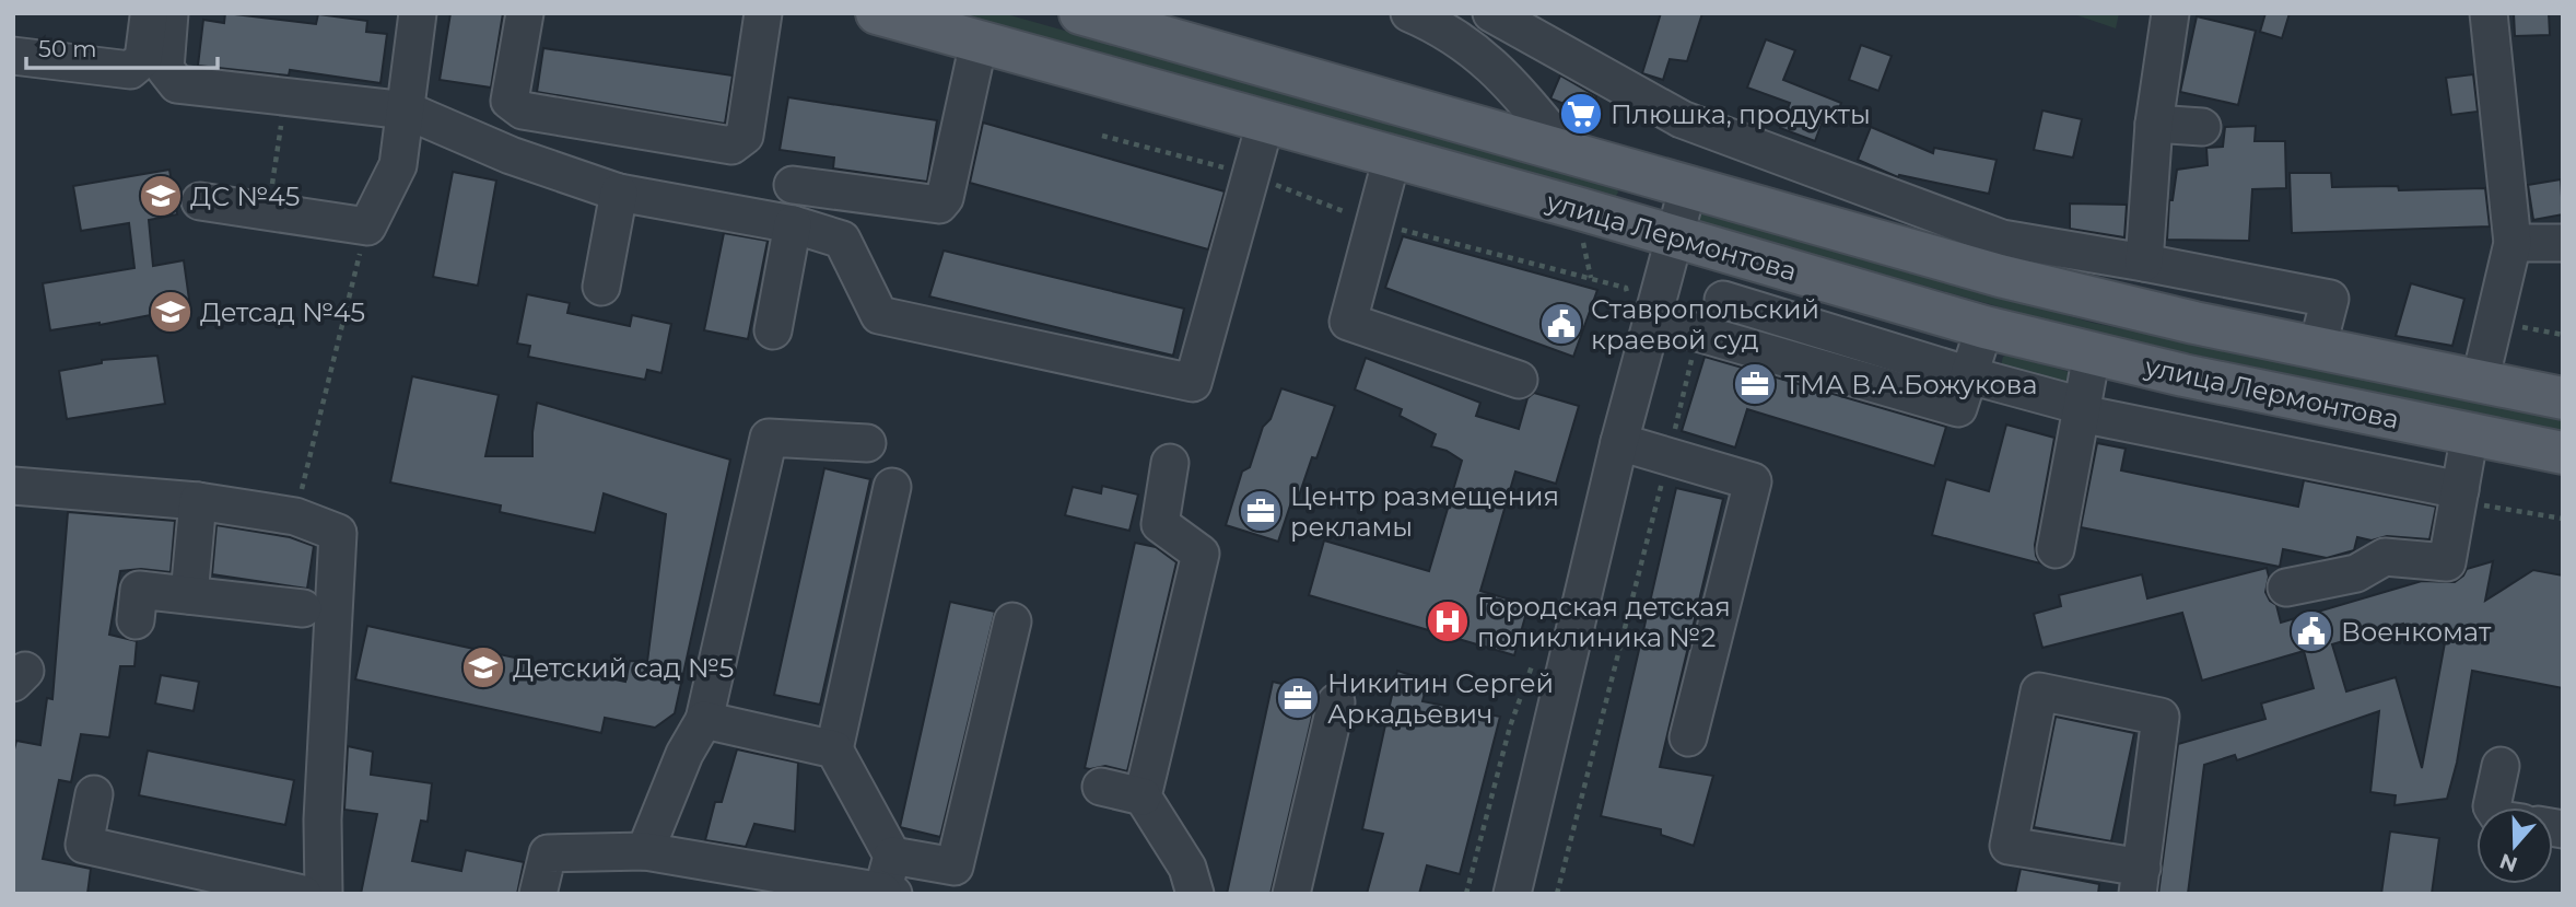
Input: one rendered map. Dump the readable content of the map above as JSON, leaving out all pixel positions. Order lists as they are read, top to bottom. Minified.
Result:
{"streets":{"main road":["улица Лермонтова"]},"places":{"supermarket":["Плюшка, продукты"],"school or university":["ДС №45","Детсад №45","Детский сад №5"],"public building":["Ставропольский краевой суд","Военкомат"],"office":["ТМА В.А.Божукова","Центр размещения рекламы","Никитин Сергей Аркадьевич"],"hospital":["Городская детская поликлиника №2"]},"scale_bar":"50 m","north":"bottom"}
